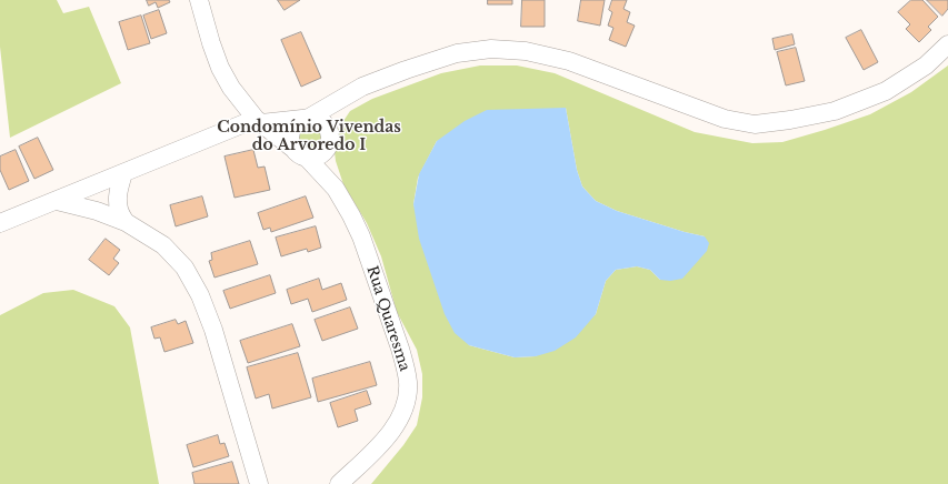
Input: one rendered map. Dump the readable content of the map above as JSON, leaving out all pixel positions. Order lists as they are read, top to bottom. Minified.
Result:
{"streets":{"street":["Rua Quaresma"]},"districts":["Condomínio Vivendas do Arvoredo I"]}
